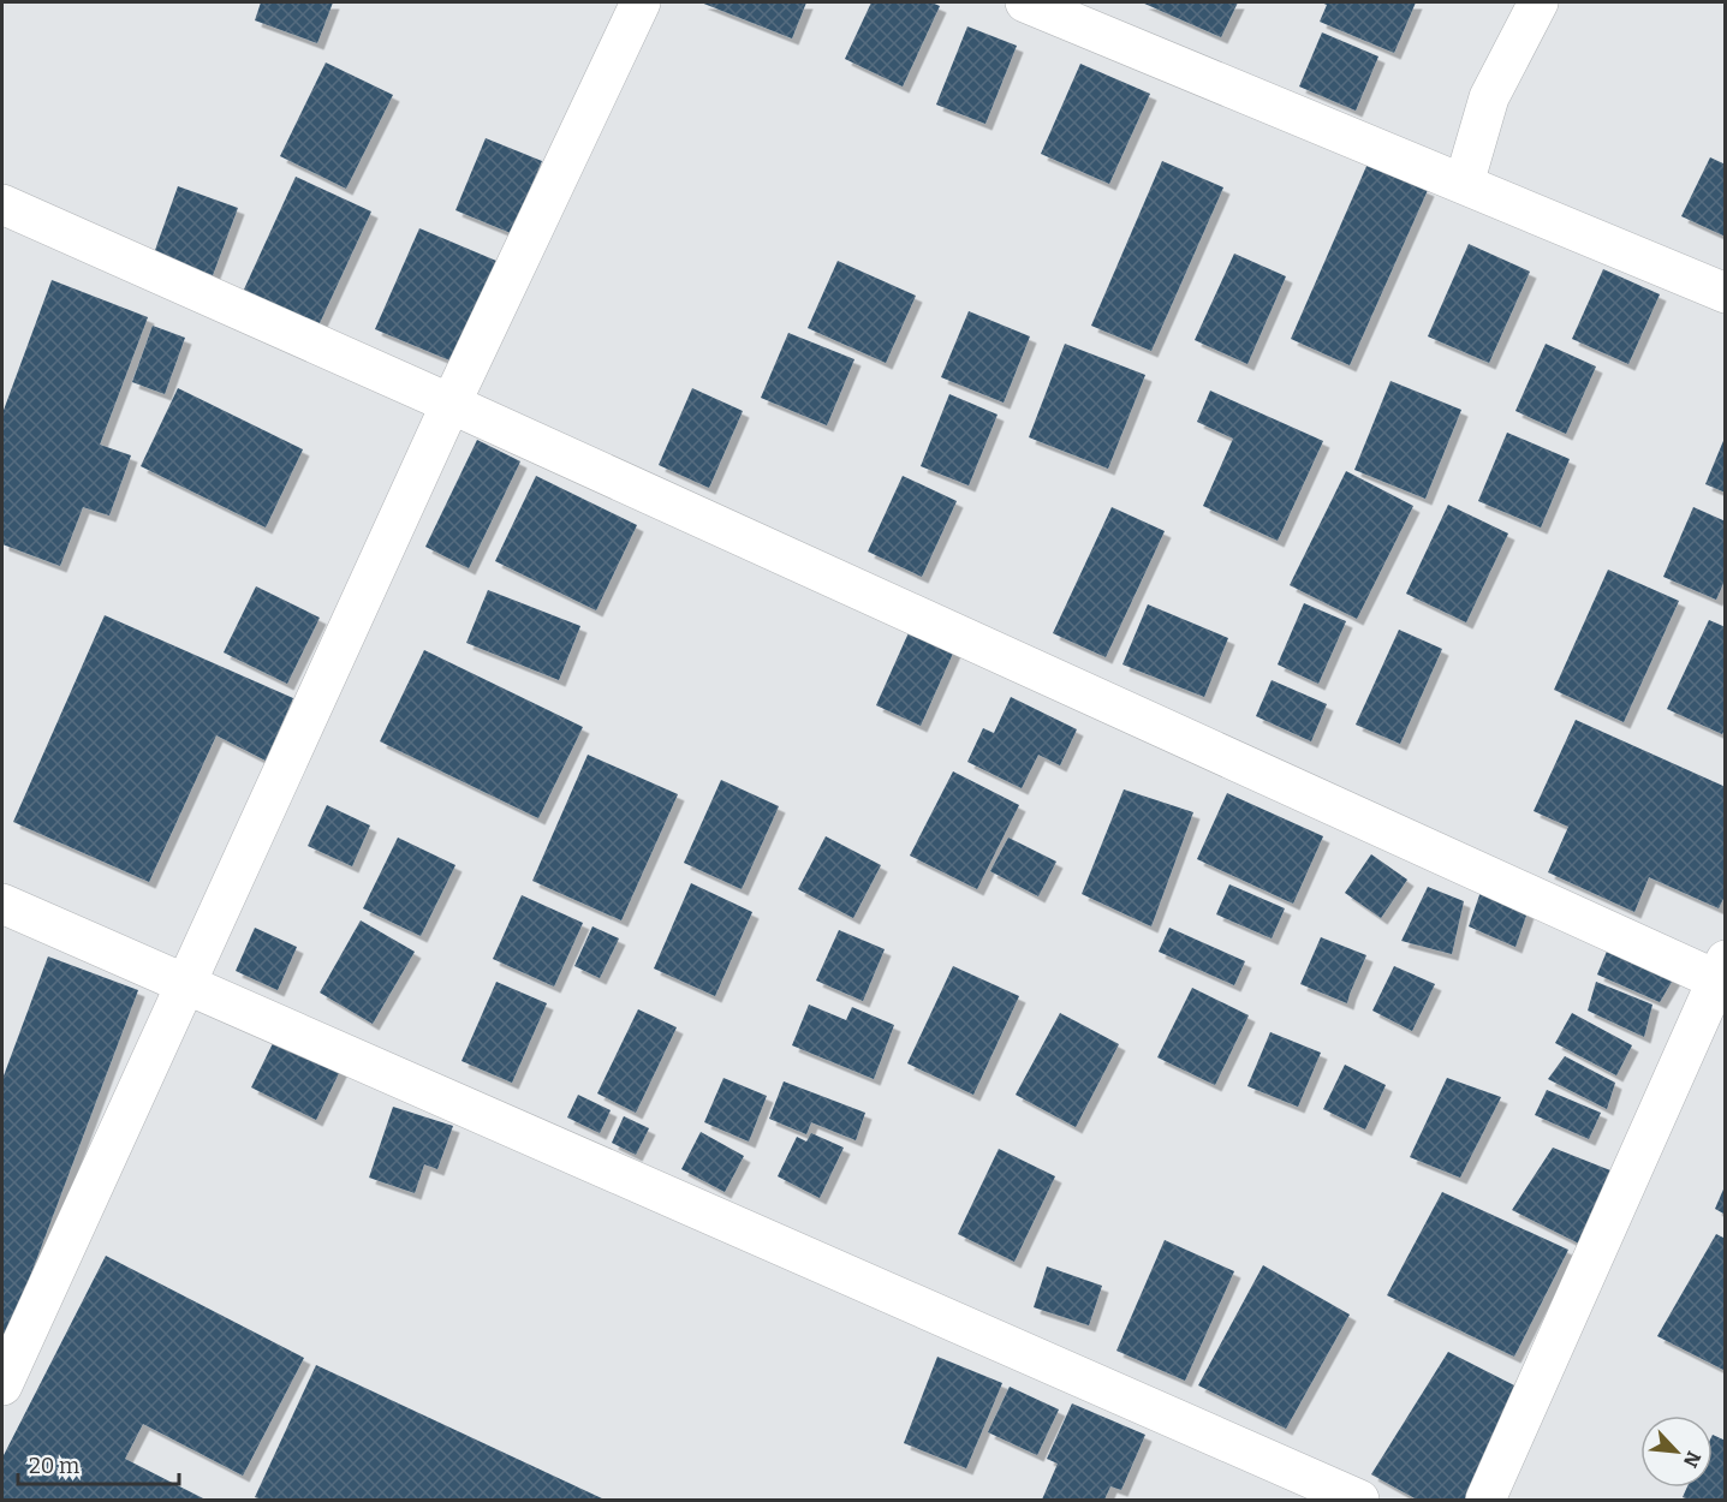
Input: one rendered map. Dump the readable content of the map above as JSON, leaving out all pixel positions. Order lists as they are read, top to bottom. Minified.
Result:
{"scale_bar":"20 m","north":"bottom right"}
